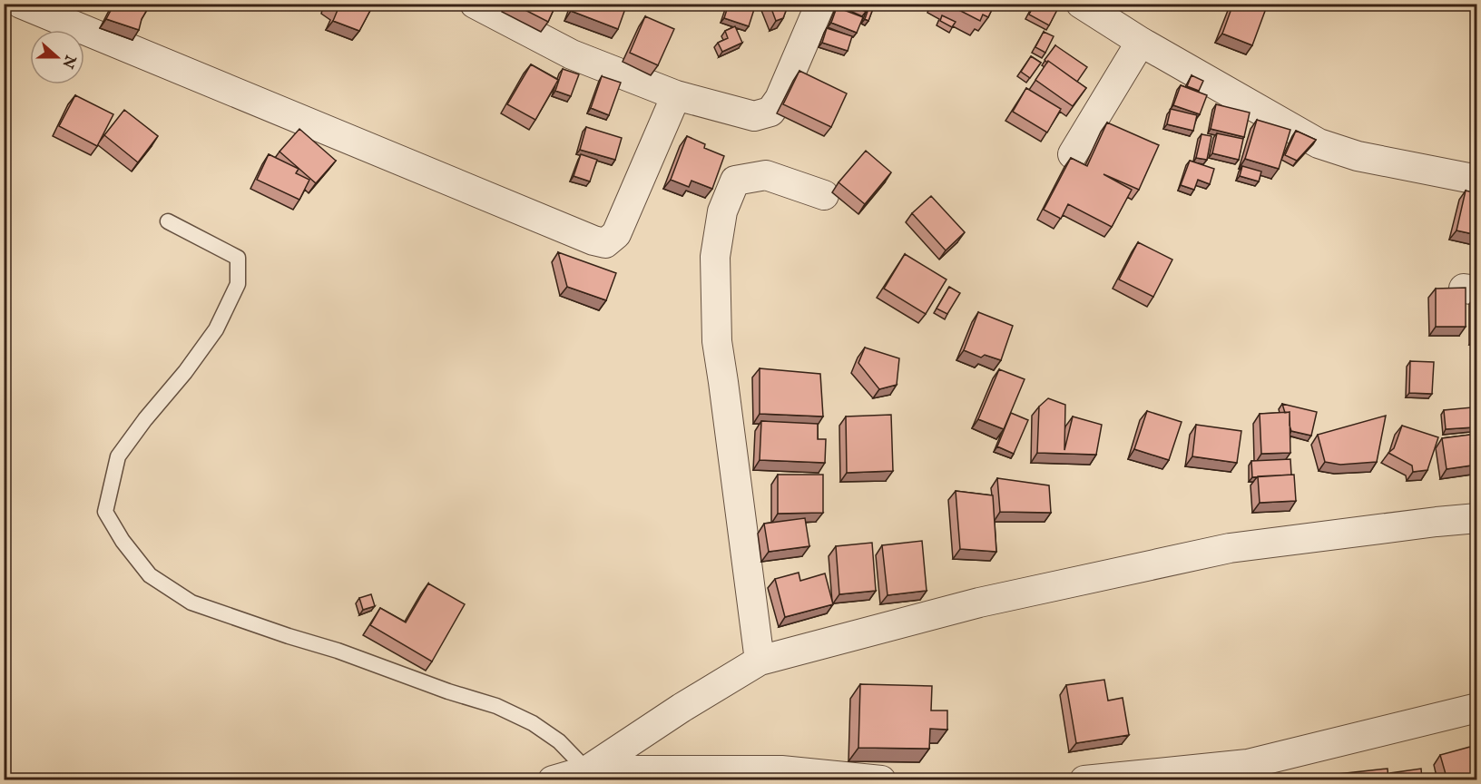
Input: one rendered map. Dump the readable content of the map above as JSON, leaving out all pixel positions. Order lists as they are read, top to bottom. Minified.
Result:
{"north":"right"}
